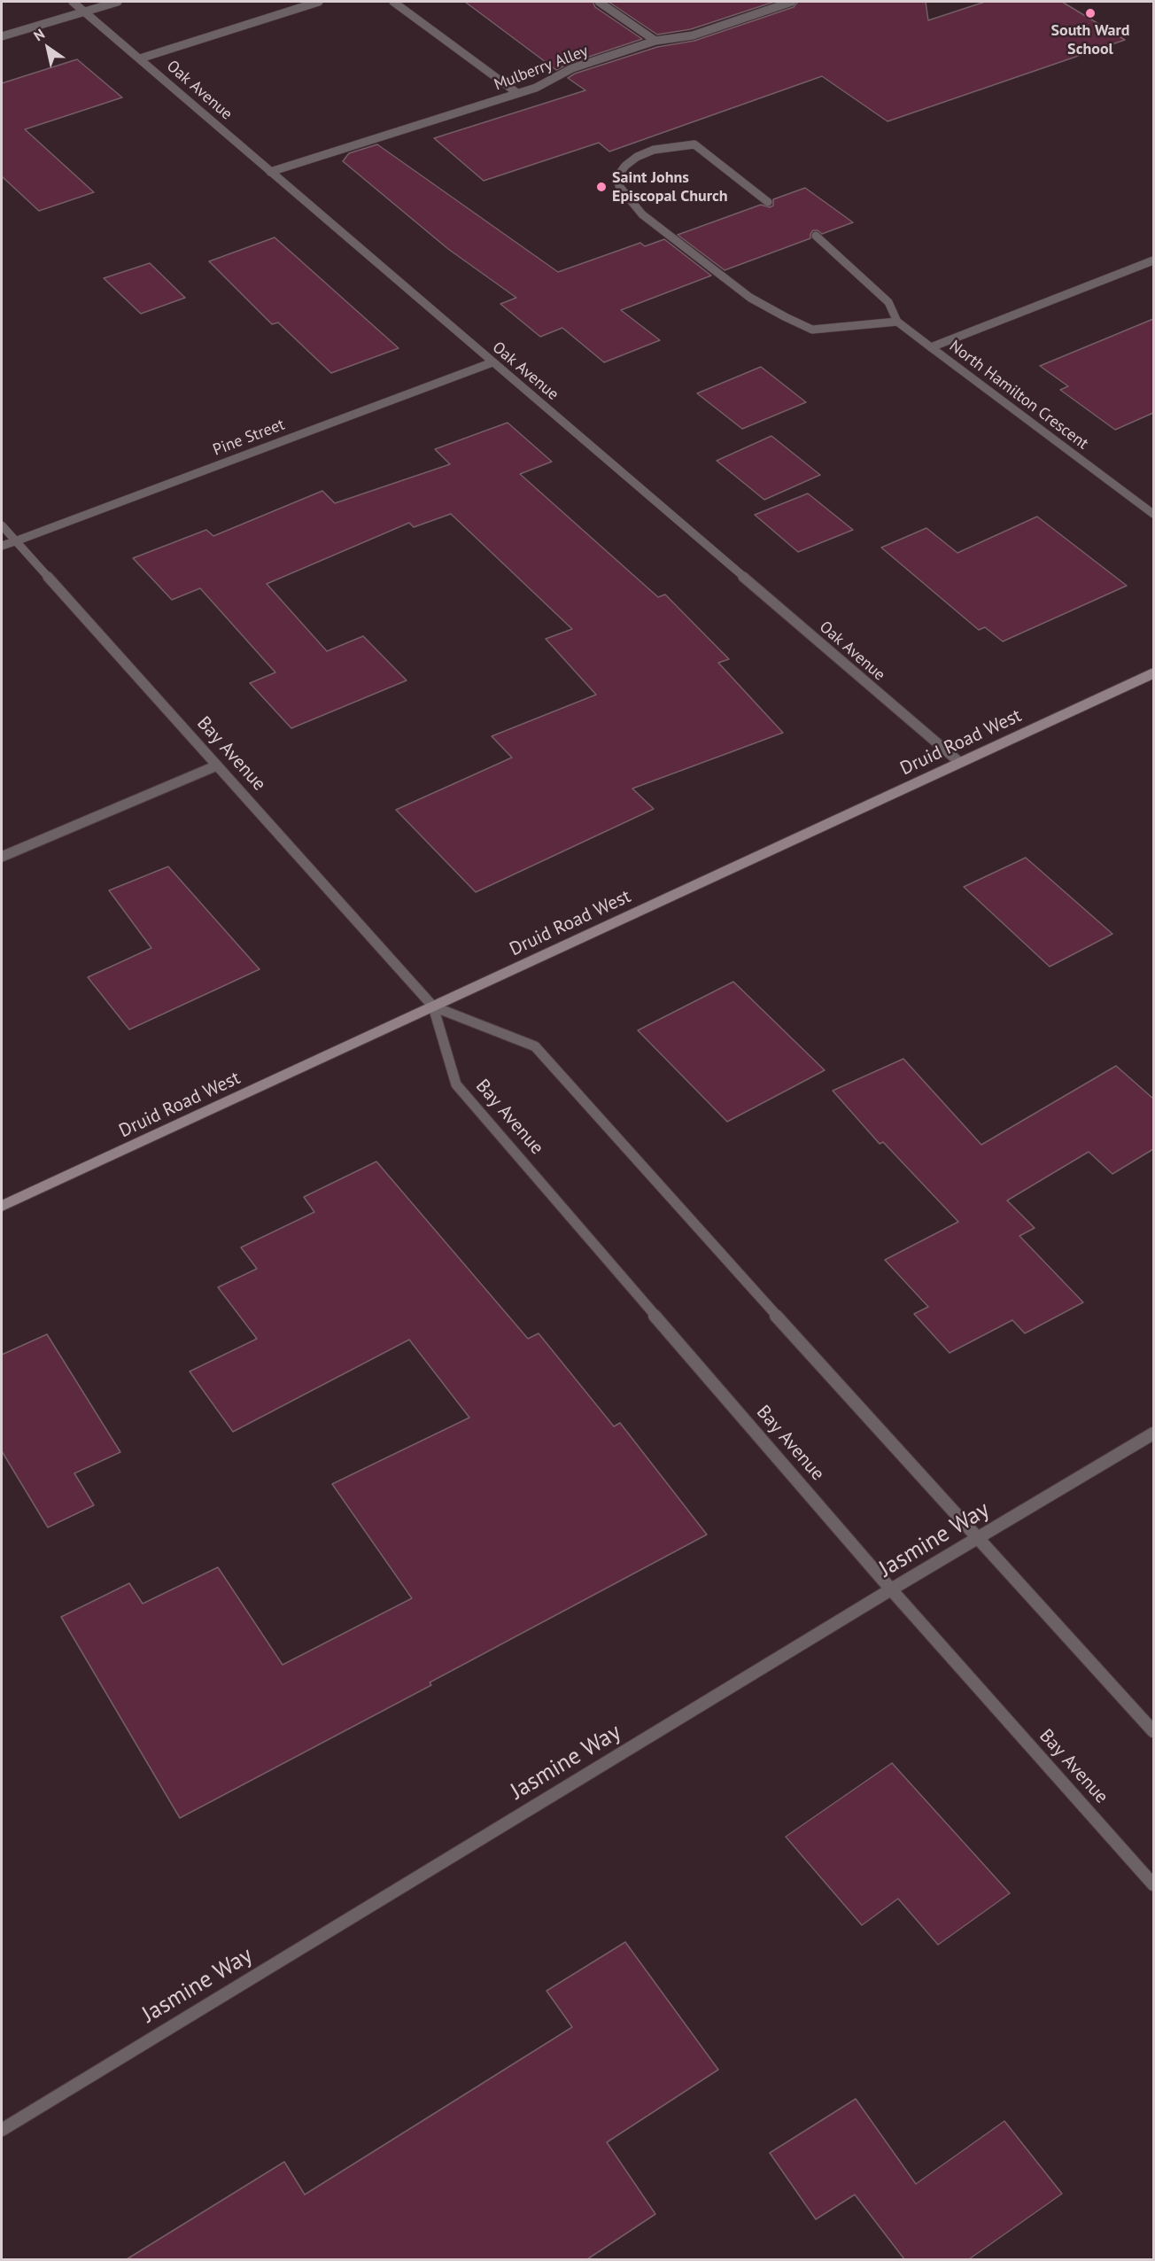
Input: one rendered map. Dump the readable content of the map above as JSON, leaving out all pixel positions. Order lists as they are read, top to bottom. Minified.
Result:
{"streets":{"street":["Mulberry Alley","Oak Avenue","North Hamilton Crescent","Pine Street","Druid Road West","Bay Avenue","Jasmine Way"]},"crossings":[["Mulberry Alley","Oak Avenue"],["Oak Avenue","Pine Street"],["Oak Avenue","Druid Road West"],["Pine Street","Bay Avenue"],["Druid Road West","Bay Avenue"],["Bay Avenue","Jasmine Way"]],"places":["South Ward School","Saint Johns Episcopal Church"],"north":"top left"}
